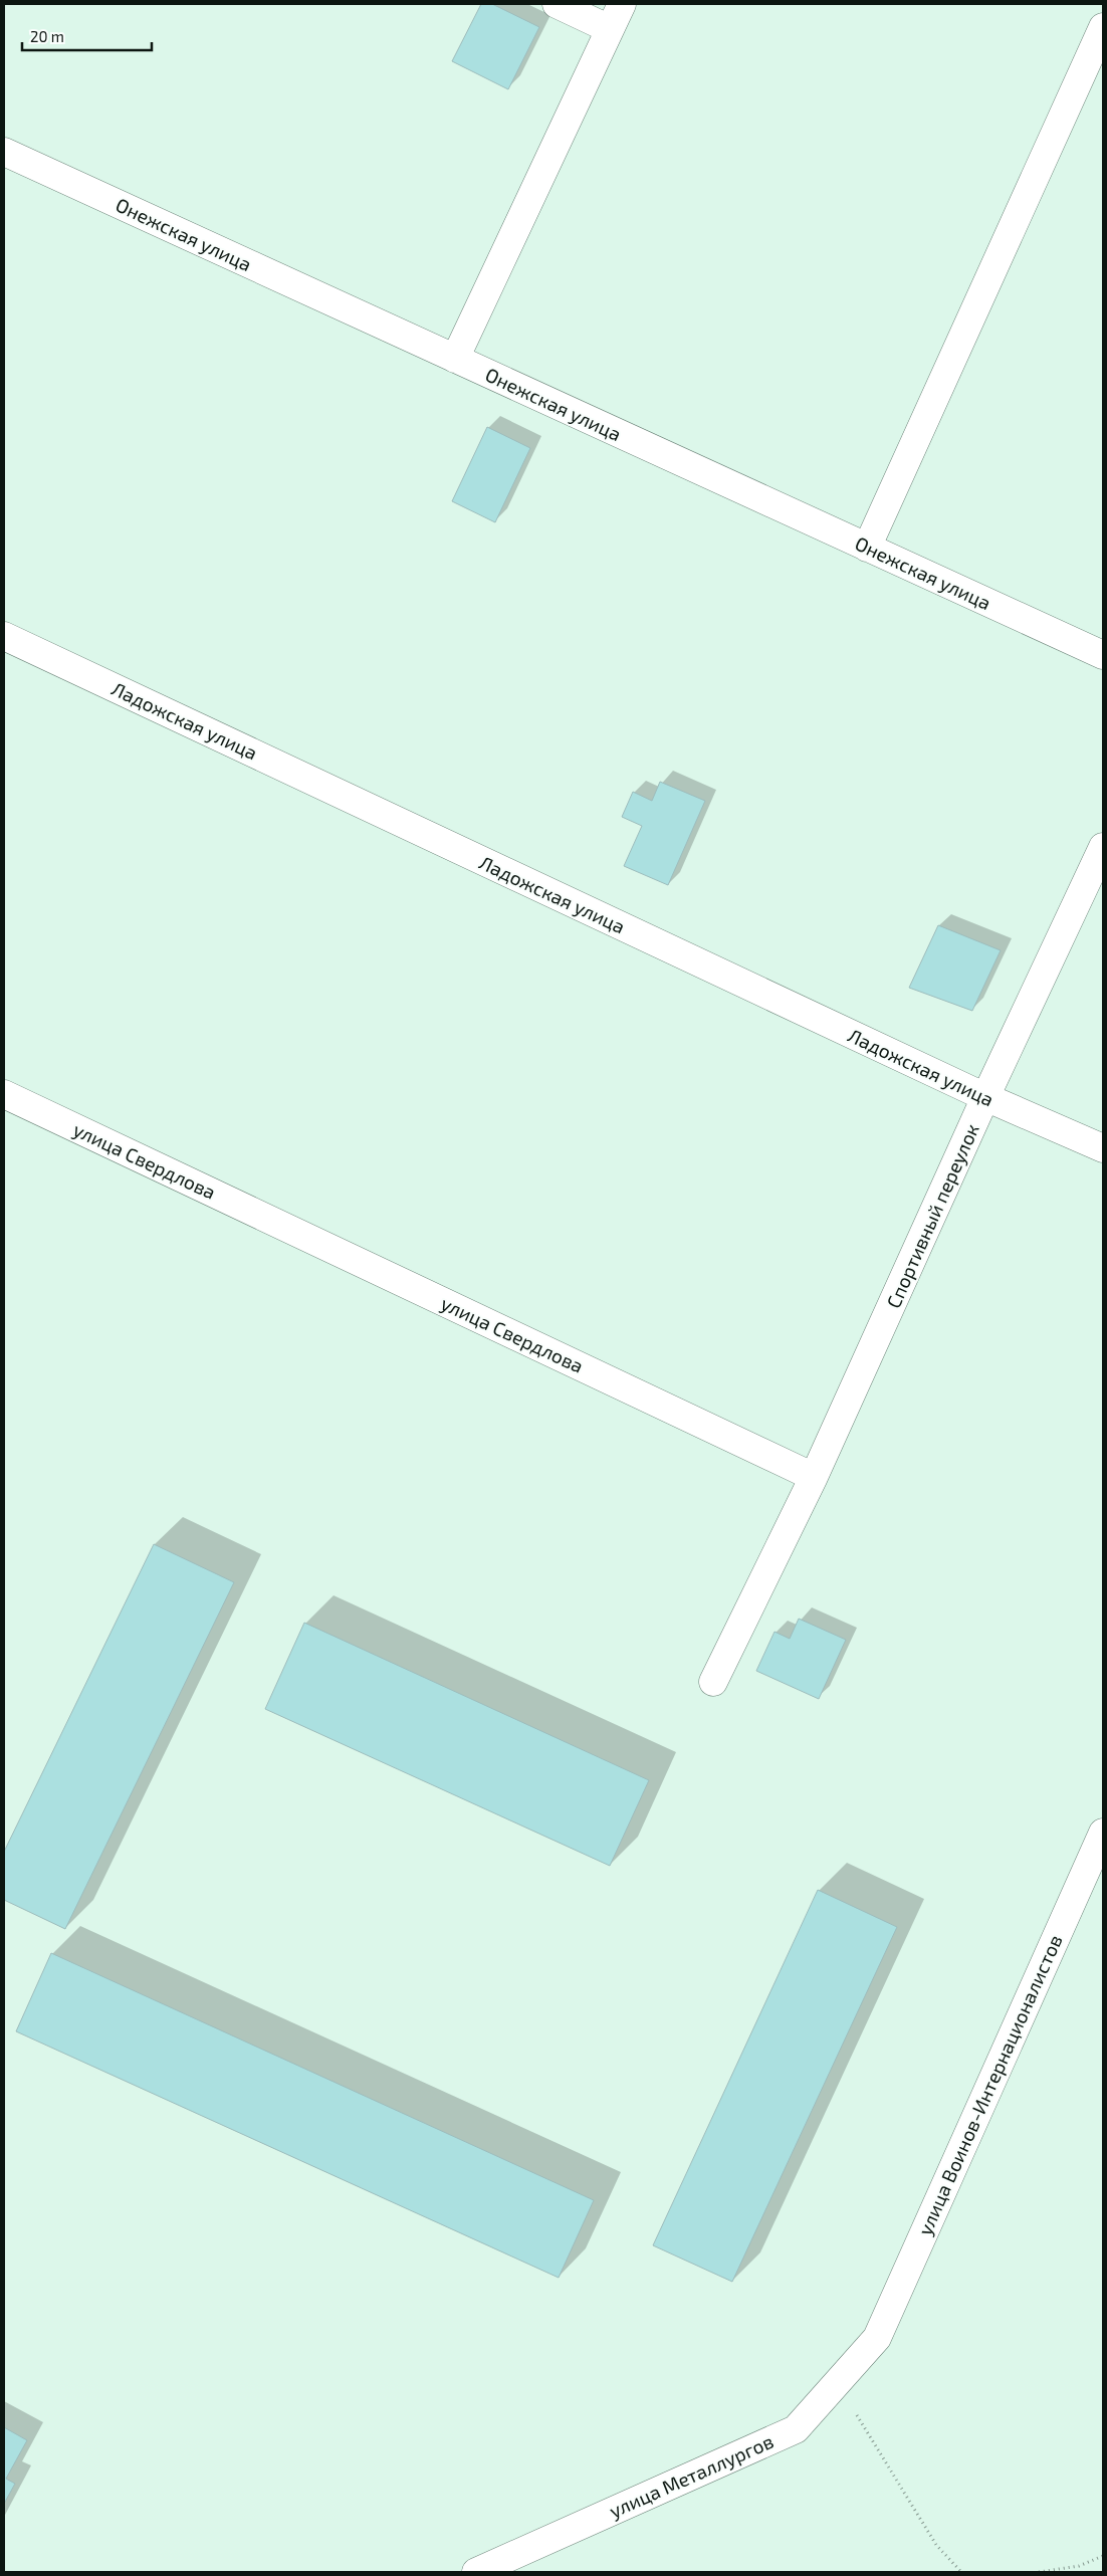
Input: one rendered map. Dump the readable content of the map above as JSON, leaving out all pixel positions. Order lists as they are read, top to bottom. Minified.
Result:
{"streets":{"street":["Онежская улица","Ладожская улица","улица Свердлова","Спортивный переулок","улица Воинов-Интернационалистов","улица Металлургов"]},"crossings":[["Ладожская улица","Спортивный переулок"],["улица Свердлова","Спортивный переулок"],["улица Воинов-Интернационалистов","улица Металлургов"]],"scale_bar":"20 m"}
